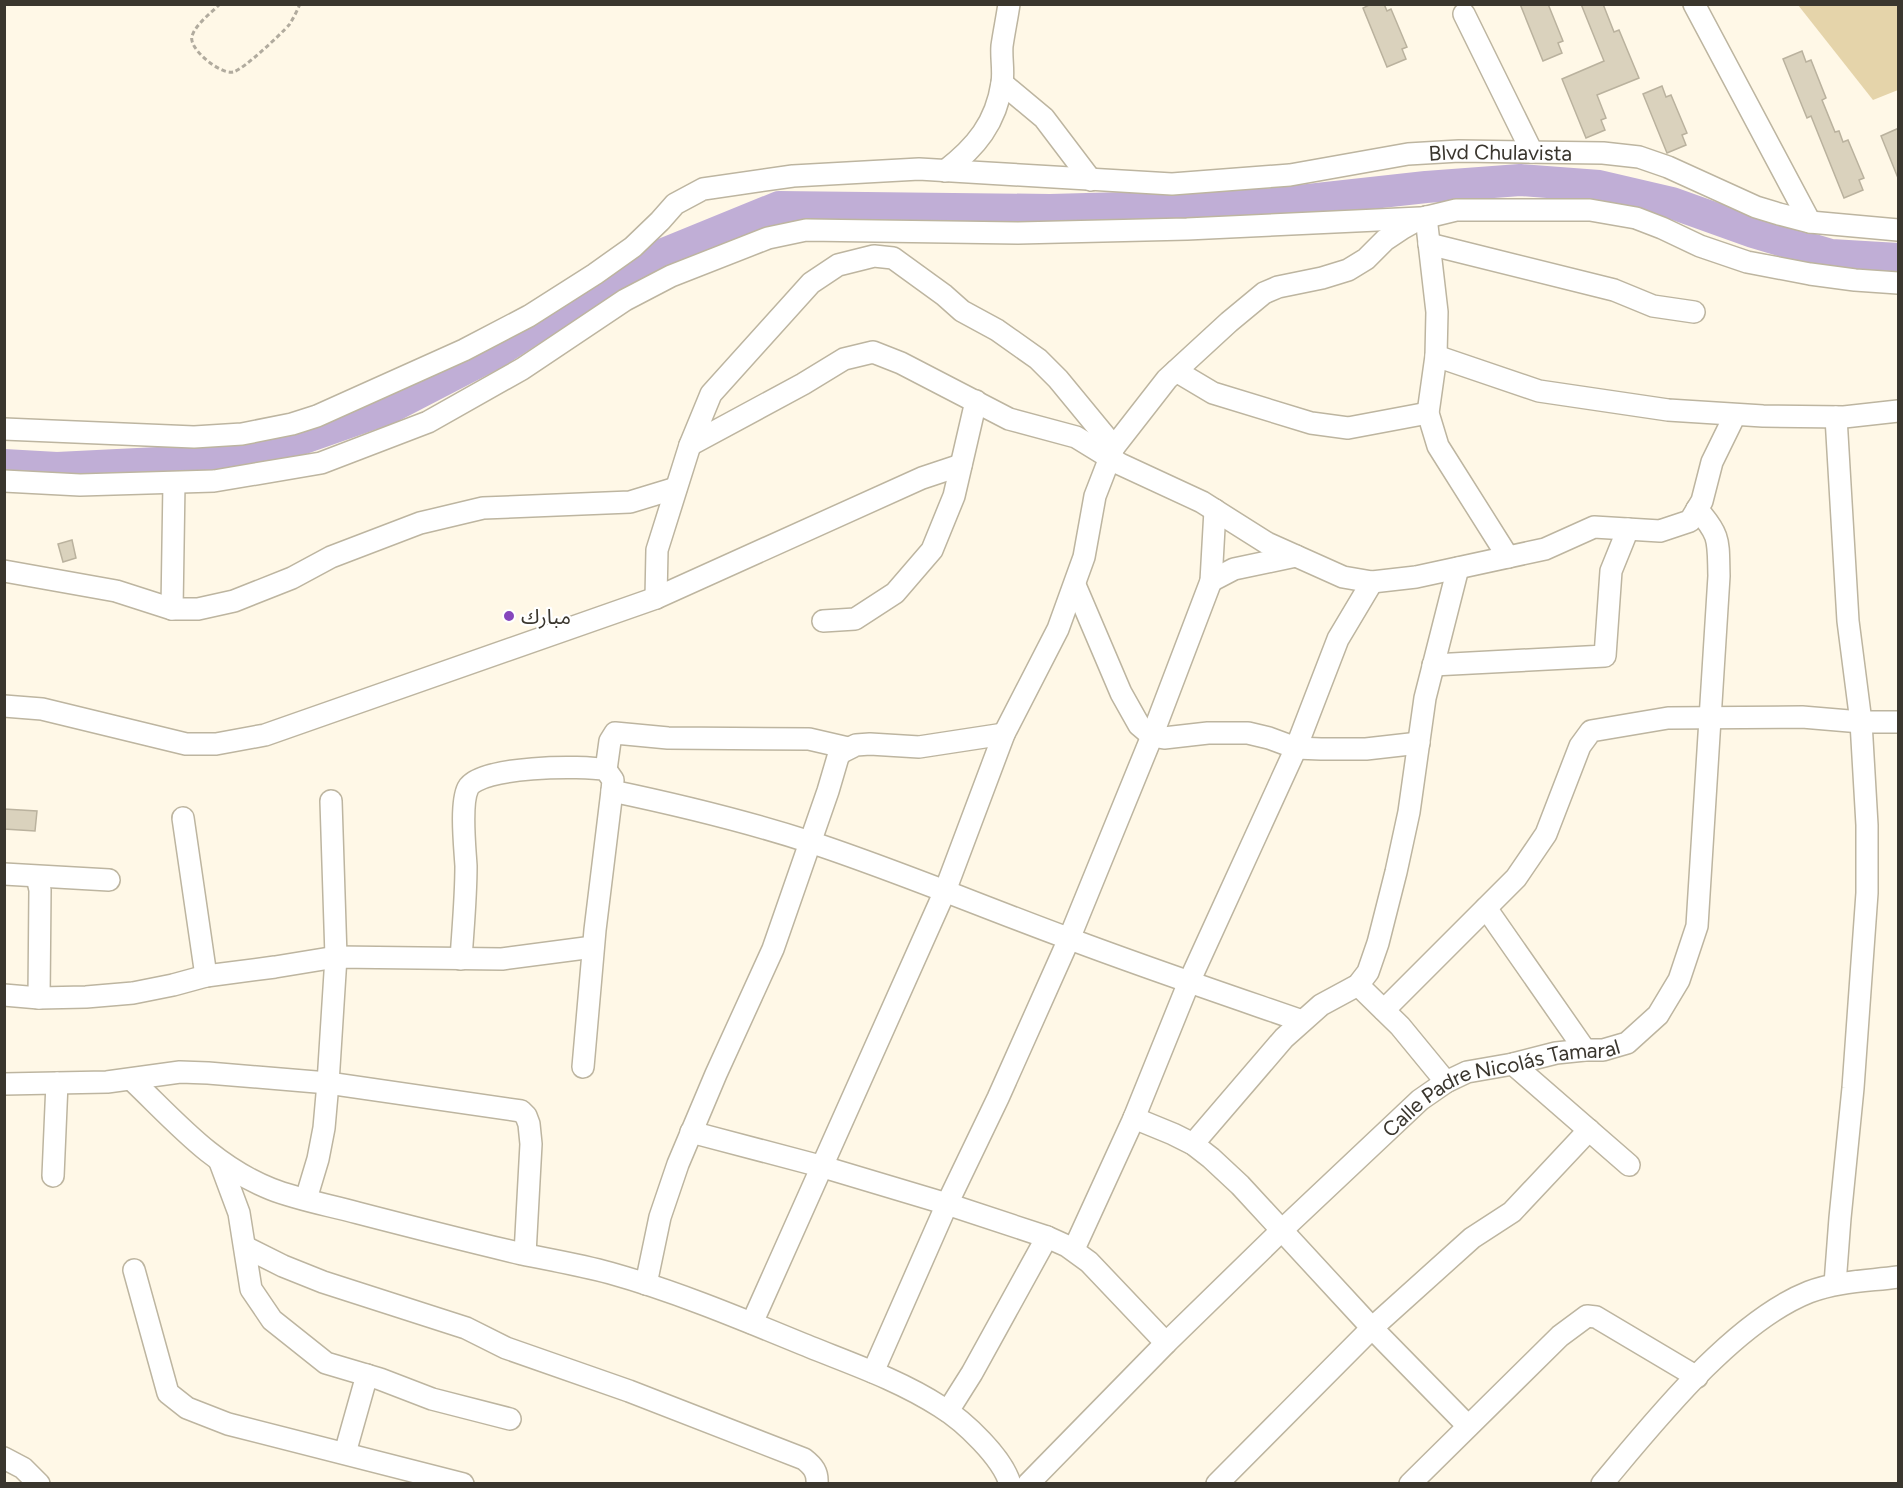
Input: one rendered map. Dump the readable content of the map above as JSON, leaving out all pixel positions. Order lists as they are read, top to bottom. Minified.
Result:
{"streets":{"street":["Blvd Chulavista","Calle Padre Nicolás Tamaral"]},"places":["مبارك"]}
